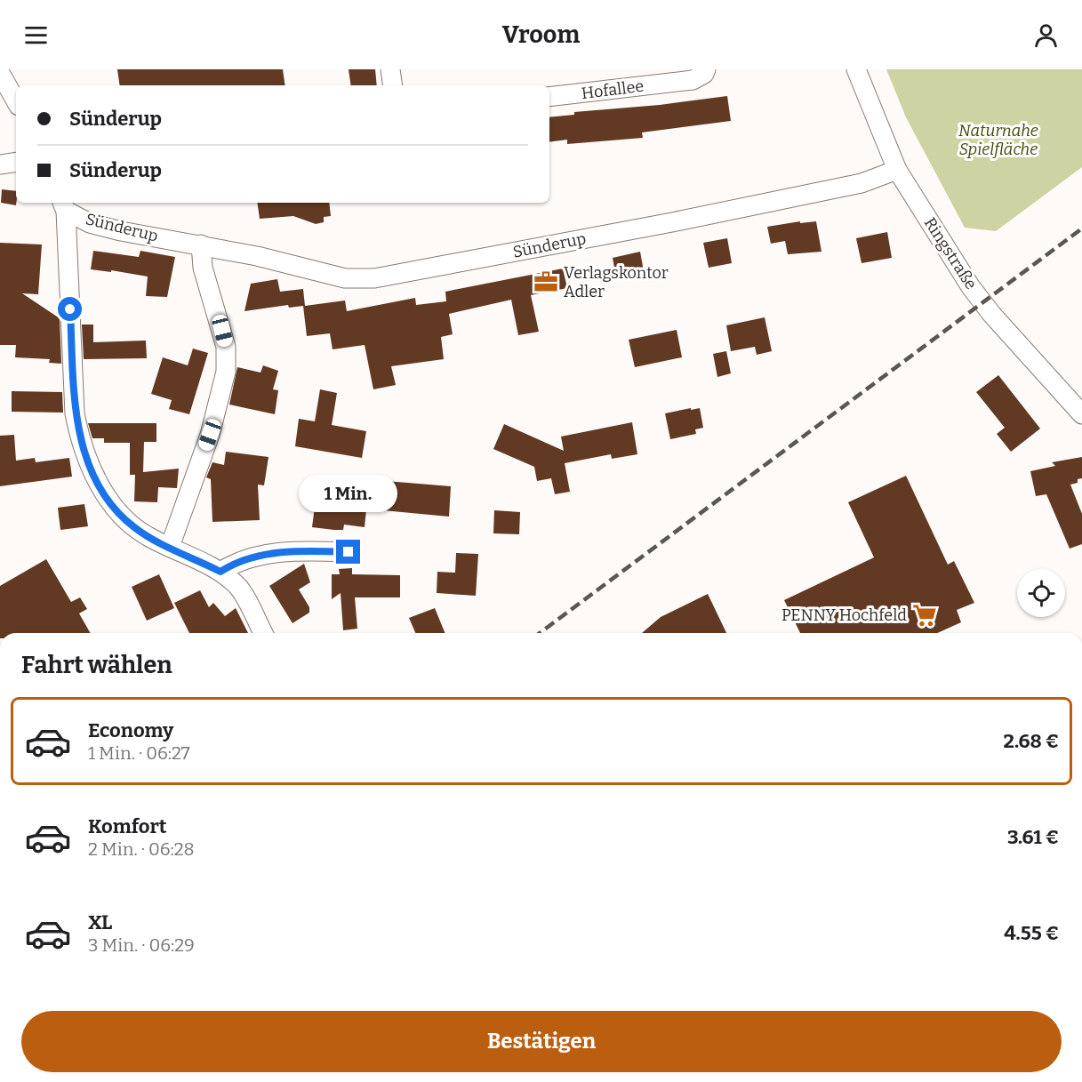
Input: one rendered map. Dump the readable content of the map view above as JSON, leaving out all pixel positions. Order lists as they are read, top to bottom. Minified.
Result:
{"streets":{"street":["Hofallee","Sünderup","Ringstraße"]},"crossings":[["Sünderup","Ringstraße"]],"parks":["Naturnahe Spielfläche"],"places":{"office":["Verlagskontor Adler"],"supermarket":["PENNY Hochfeld"]},"page":{"header":"Vroom","banner":["Sünderup","Sünderup"],"bubble":"1 Min.","heading":"Fahrt wählen","list":[{"name":"Economy","note":"1 Min. · 06:27","value":"2.68 €"},{"name":"Komfort","note":"2 Min. · 06:28","value":"3.61 €"},{"name":"XL","note":"3 Min. · 06:29","value":"4.55 €"}],"buttons":"Bestätigen"}}
